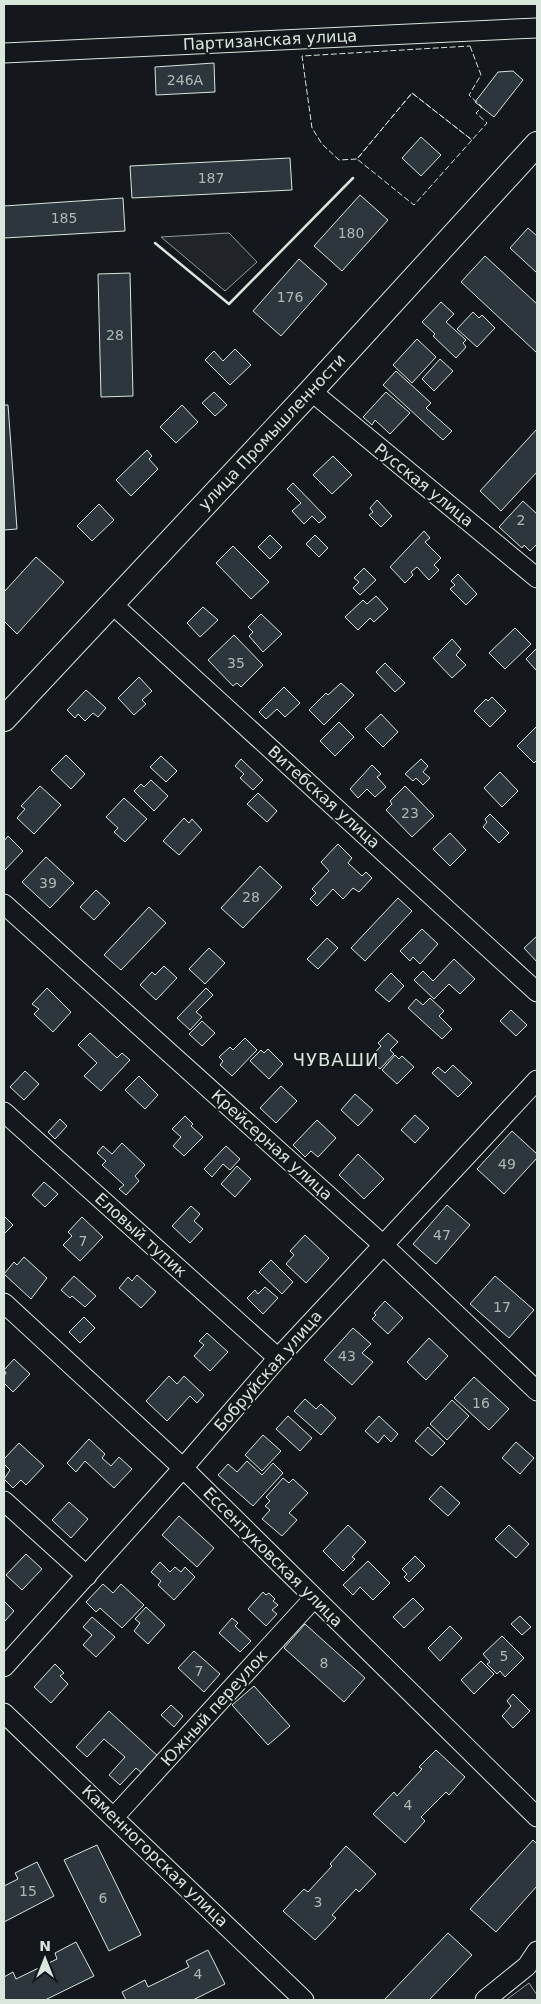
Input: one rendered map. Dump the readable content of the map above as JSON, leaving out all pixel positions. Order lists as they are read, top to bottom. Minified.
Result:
{"streets":{"main road":["улица Промышленности"],"street":["Партизанская улица","Русская улица","Витебская улица","Крейсерная улица","Еловый тупик","Бобруйская улица","Ессентуковская улица","Южный переулок","Каменногорская улица"]},"crossings":[["улица Промышленности","Русская улица"],["улица Промышленности","Витебская улица"],["Крейсерная улица","Бобруйская улица"],["Еловый тупик","Бобруйская улица"],["Бобруйская улица","Ессентуковская улица"],["Ессентуковская улица","Южный переулок"],["Южный переулок","Каменногорская улица"]],"districts":["ЧУВАШИ"],"house_numbers":["246А","187","185","180","176","28","2","35","23","39","28","49","47","7","17","43","16","5","8","7","4","15","6","3","4"],"north":"top"}
